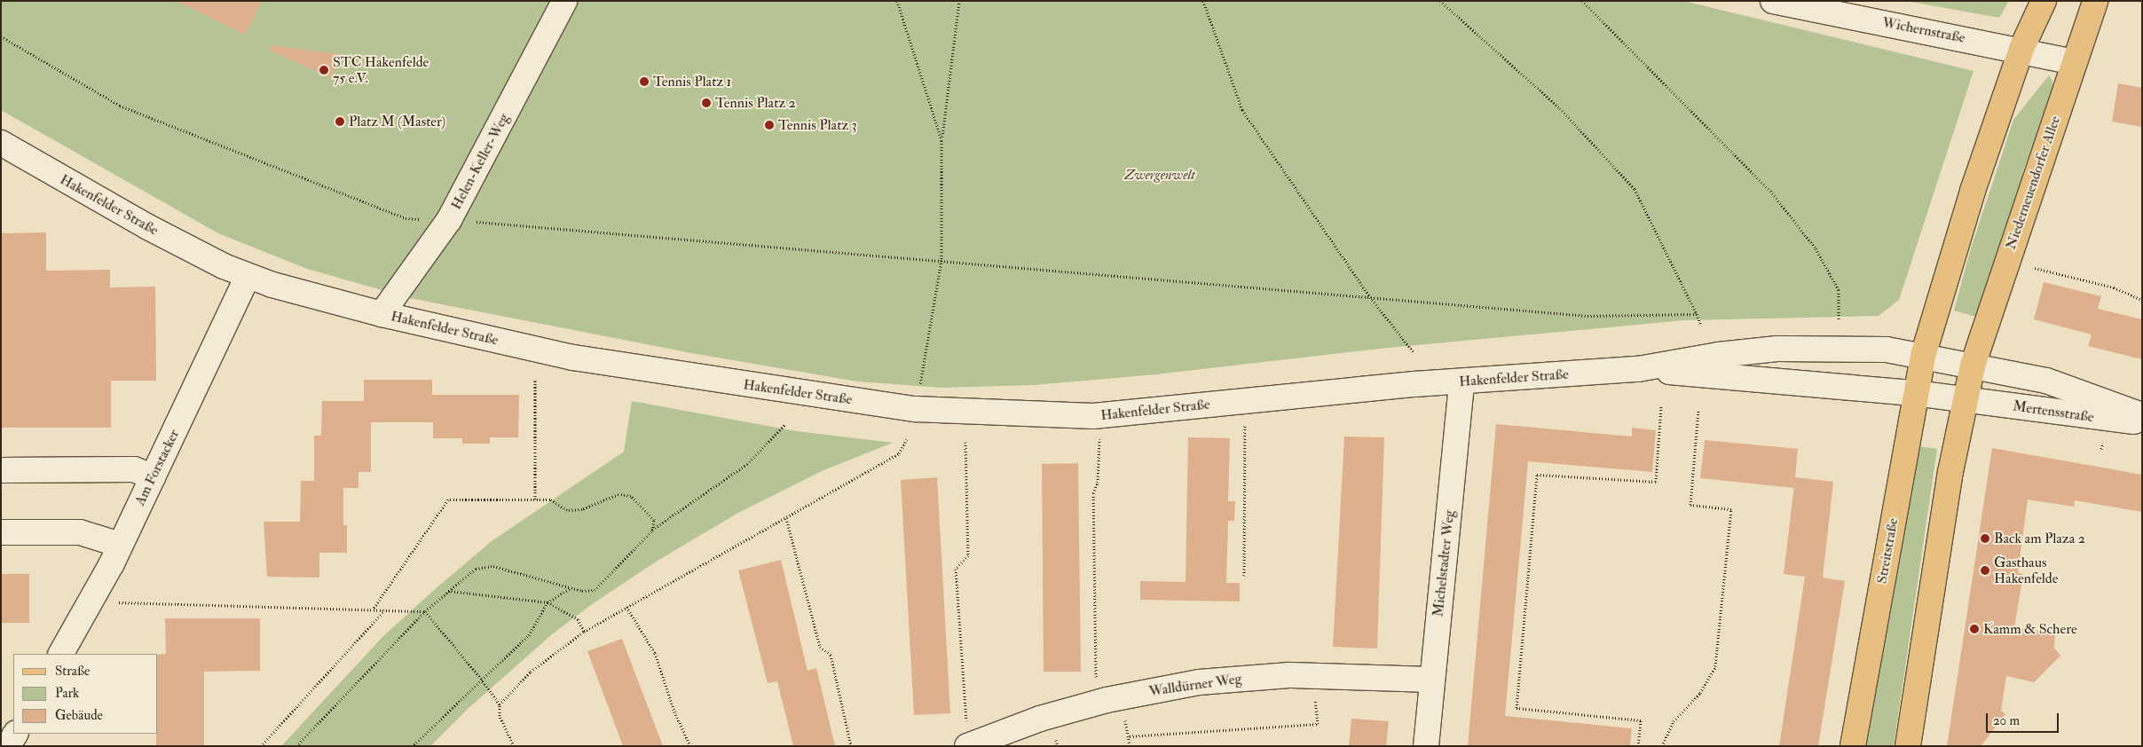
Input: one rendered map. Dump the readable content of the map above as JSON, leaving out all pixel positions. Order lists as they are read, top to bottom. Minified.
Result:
{"streets":{"main road":["Niederneuendorfer Allee","Streitstraße"],"street":["Wichernstraße","Helen-Keller-Weg","Hakenfelder Straße","Mertensstraße","Am Forstacker","Michelstadter Weg","Walldürner Weg"]},"crossings":[["Wichernstraße","Niederneuendorfer Allee"],["Helen-Keller-Weg","Hakenfelder Straße"],["Niederneuendorfer Allee","Mertensstraße"],["Hakenfelder Straße","Mertensstraße"],["Hakenfelder Straße","Am Forstacker"],["Hakenfelder Straße","Streitstraße"],["Hakenfelder Straße","Michelstadter Weg"],["Mertensstraße","Streitstraße"],["Michelstadter Weg","Walldürner Weg"]],"parks":["Zwergenwelt"],"places":["STC Hakenfelde 75 e.V.","Tennis Platz 1","Tennis Platz 2","Platz M (Master)","Tennis Platz 3","Back am Plaza 2","Gasthaus Hakenfelde","Kamm & Schere"],"legend":["Straße","Park","Gebäude"],"scale_bar":"20 m"}
